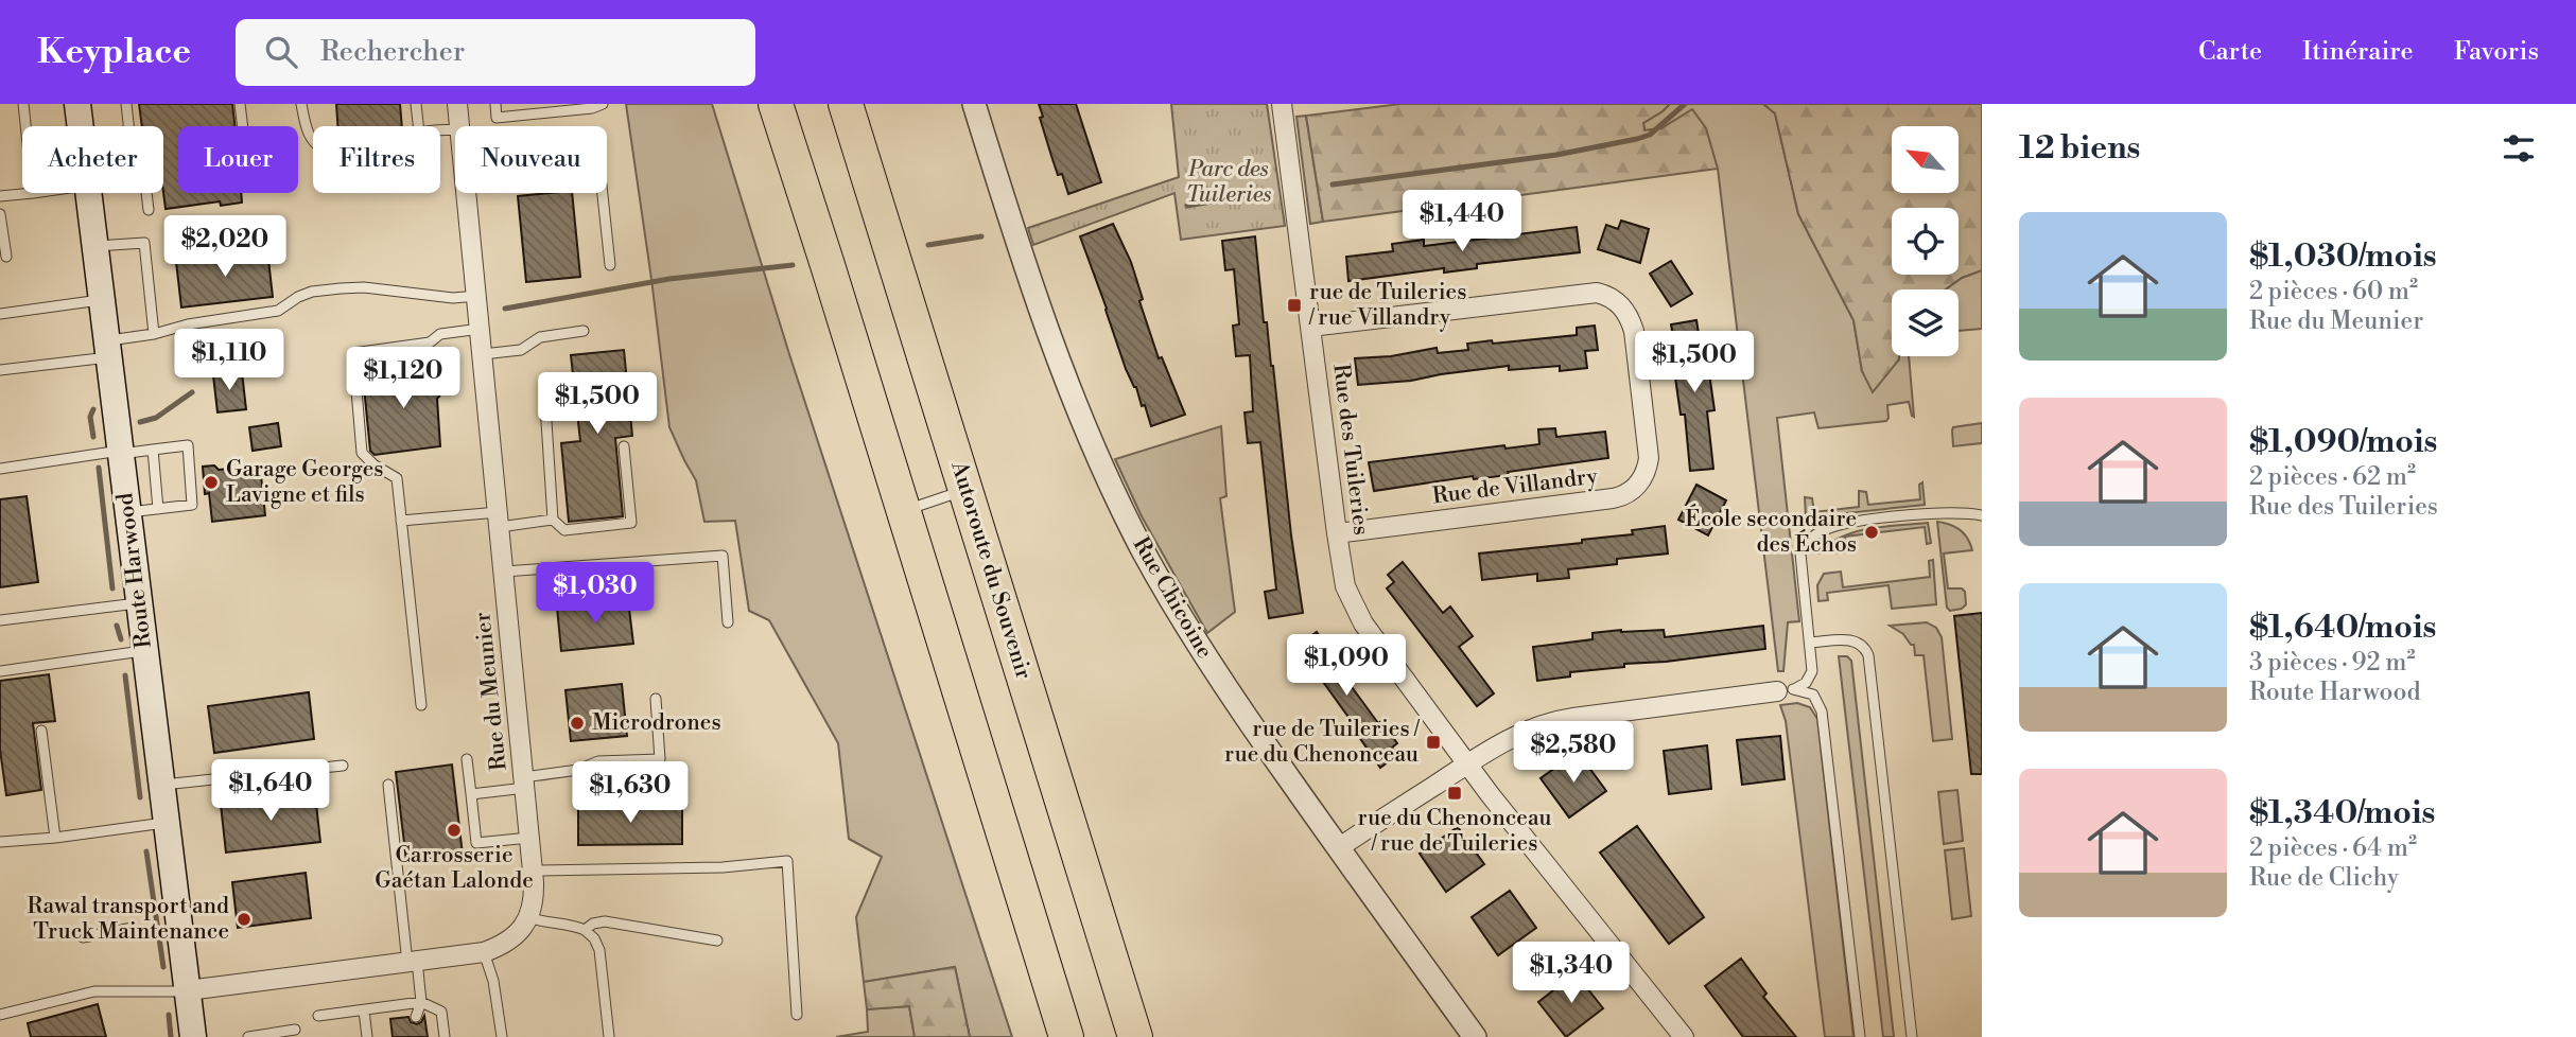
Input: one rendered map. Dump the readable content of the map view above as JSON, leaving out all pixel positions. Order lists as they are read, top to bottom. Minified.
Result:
{"streets":{"highway":["Autoroute du Souvenir"],"main road":["Route Harwood"],"street":["Rue des Tuileries","Rue de Villandry","Rue Chicoine","Rue du Meunier"]},"crossings":[["Rue des Tuileries","Rue de Villandry"]],"parks":["Parc des Tuileries"],"places":{"transit":["rue de Tuileries / rue Villandry","rue de Tuileries / rue du Chenonceau","rue du Chenonceau / rue de Tuileries"],"other":["Garage Georges Lavigne et fils","École secondaire des Échos","Microdrones","Carrosserie Gaétan Lalonde","Rawal transport and Truck Maintenance"]},"north":"top left","page":{"header":"Keyplace","search":"Rechercher","nav":["Carte","Itinéraire","Favoris"],"heading":"12 biens","chip":["Acheter","Louer","Filtres","Nouveau"],"price":["$1,440","$2,020","$1,110","$1,500","$1,120","$1,500","$1,030","$1,090","$2,580","$1,640","$1,630","$1,340"],"list":[{"name":"$1,030/mois","note":"2 pièces · 60 m² · Rue du Meunier"},{"name":"$1,090/mois","note":"2 pièces · 62 m² · Rue des Tuileries"},{"name":"$1,640/mois","note":"3 pièces · 92 m² · Route Harwood"},{"name":"$1,340/mois","note":"2 pièces · 64 m² · Rue de Clichy"}]}}
